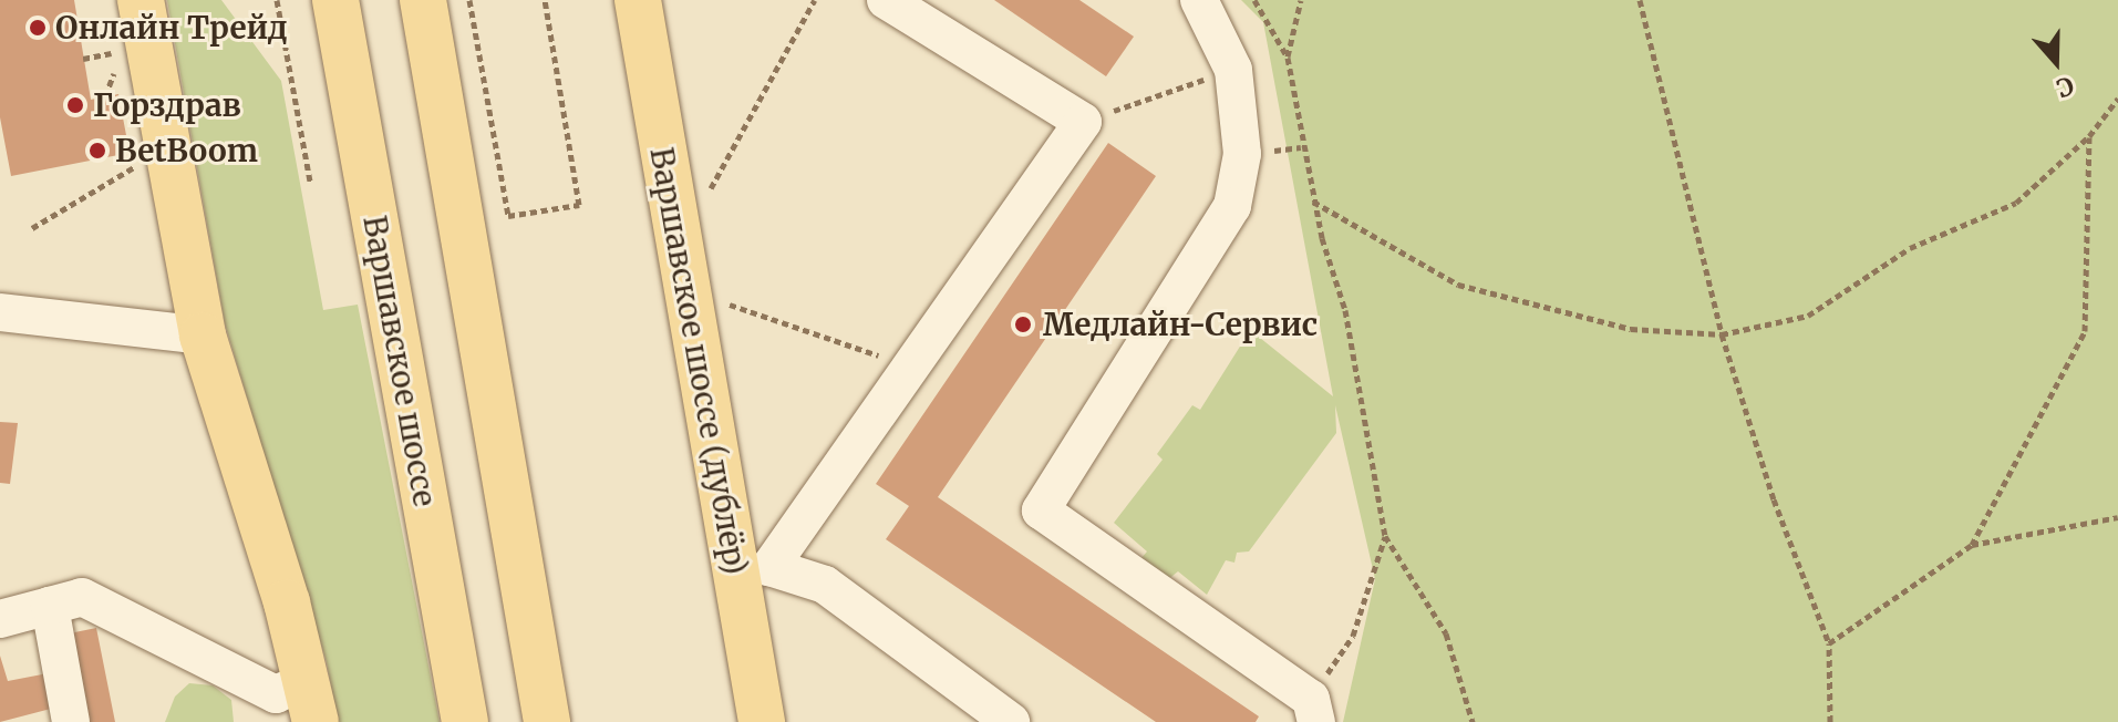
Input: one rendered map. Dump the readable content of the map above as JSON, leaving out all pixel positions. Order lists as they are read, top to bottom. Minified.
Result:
{"streets":{"main road":["Варшавское шоссе","Варшавское шоссе (дублёр)"]},"places":["Онлайн Трейд","Горздрав","BetBoom","Медлайн-Сервис"],"north":"bottom"}
